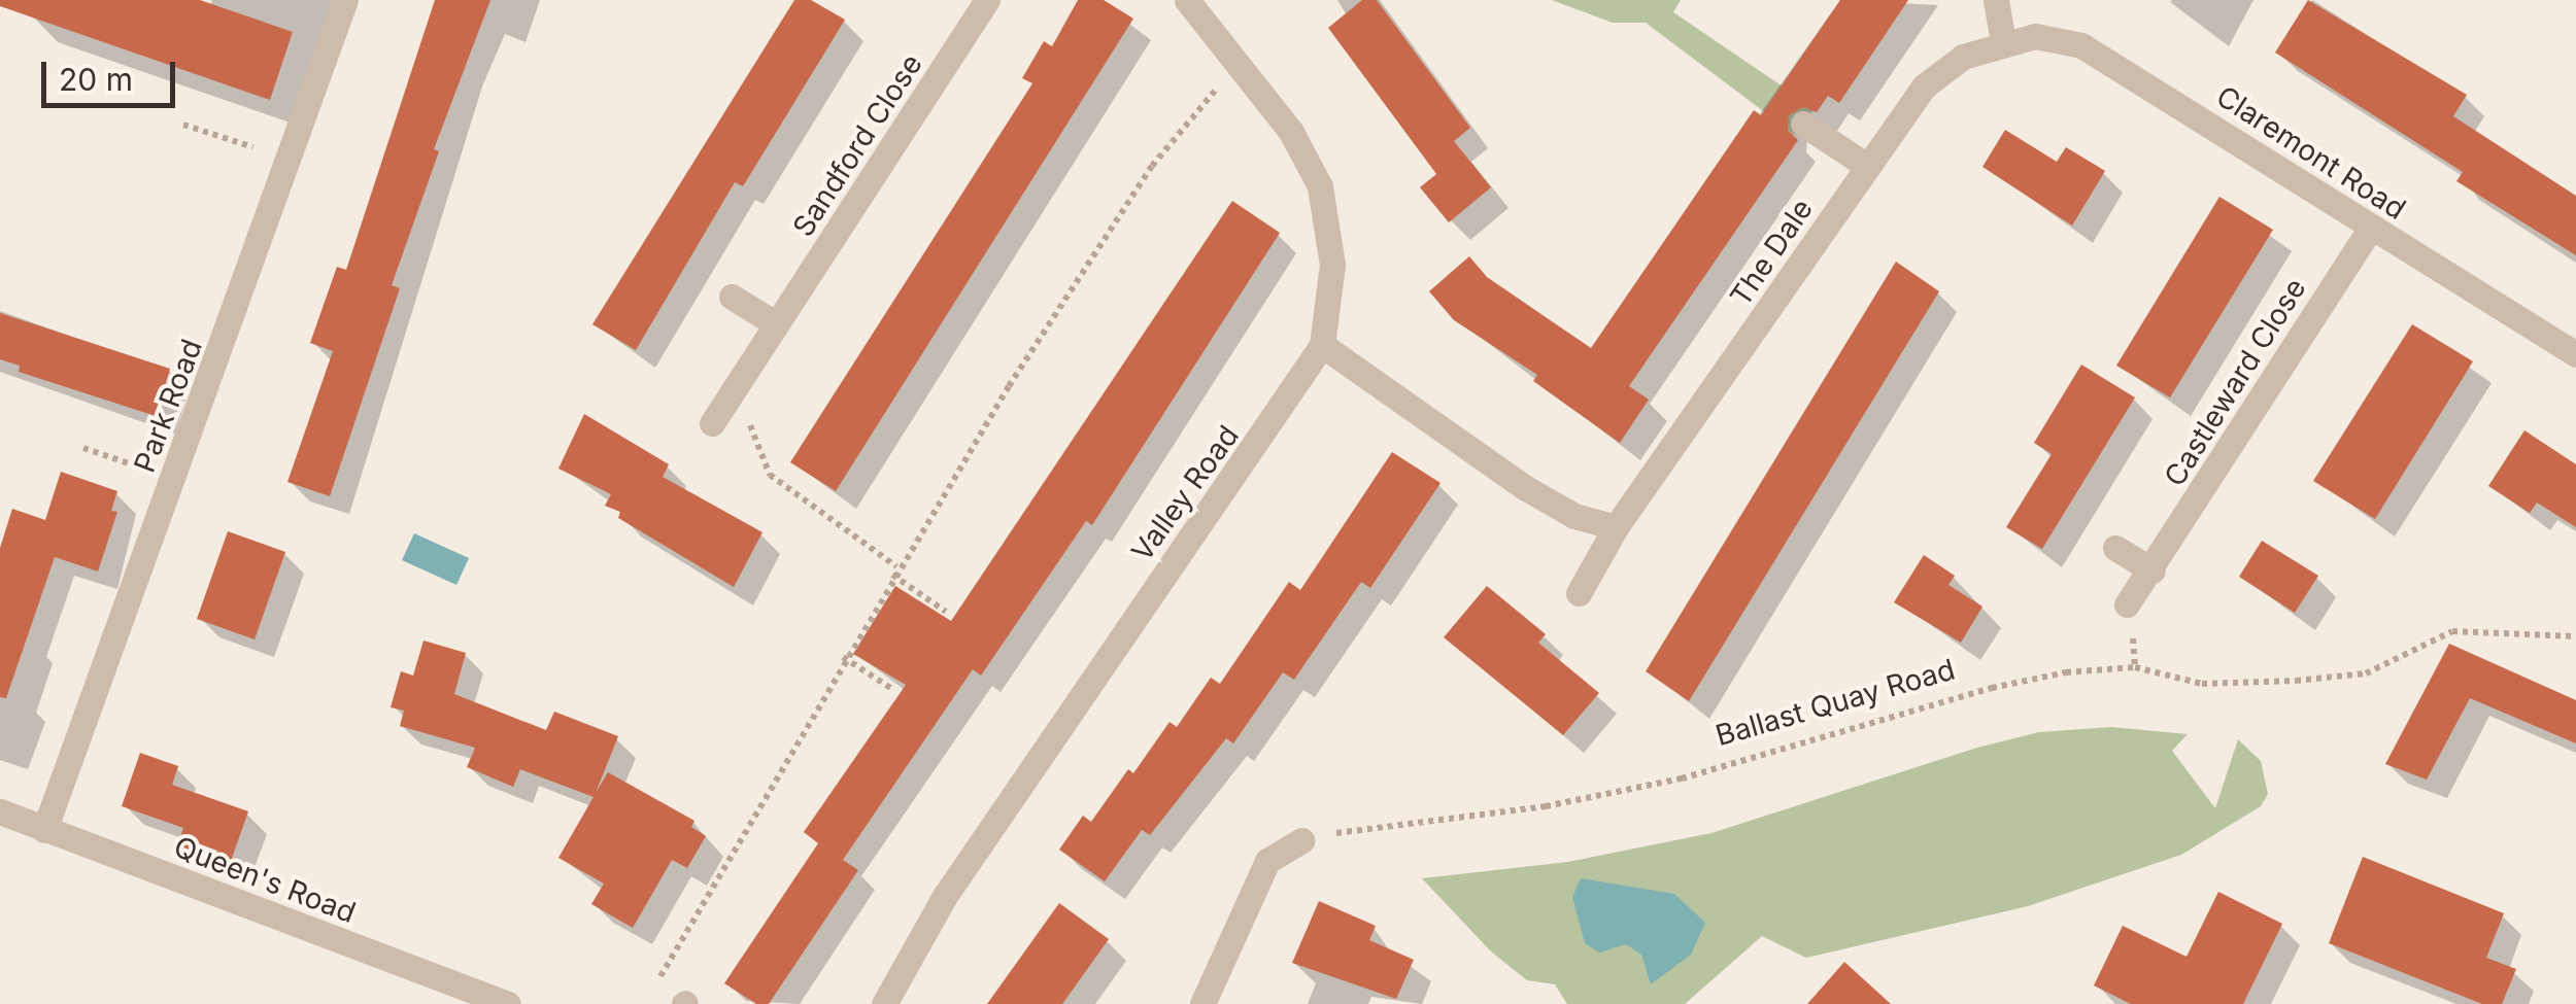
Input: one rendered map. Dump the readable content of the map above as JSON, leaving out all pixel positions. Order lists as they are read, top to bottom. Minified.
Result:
{"streets":{"street":["Sandford Close","Claremont Road","The Dale","Castleward Close","Park Road","Valley Road","Queen's Road"],"path":["Ballast Quay Road"]},"crossings":[["Claremont Road","The Dale"],["Claremont Road","Castleward Close"],["Park Road","Queen's Road"]],"scale_bar":"20 m"}
